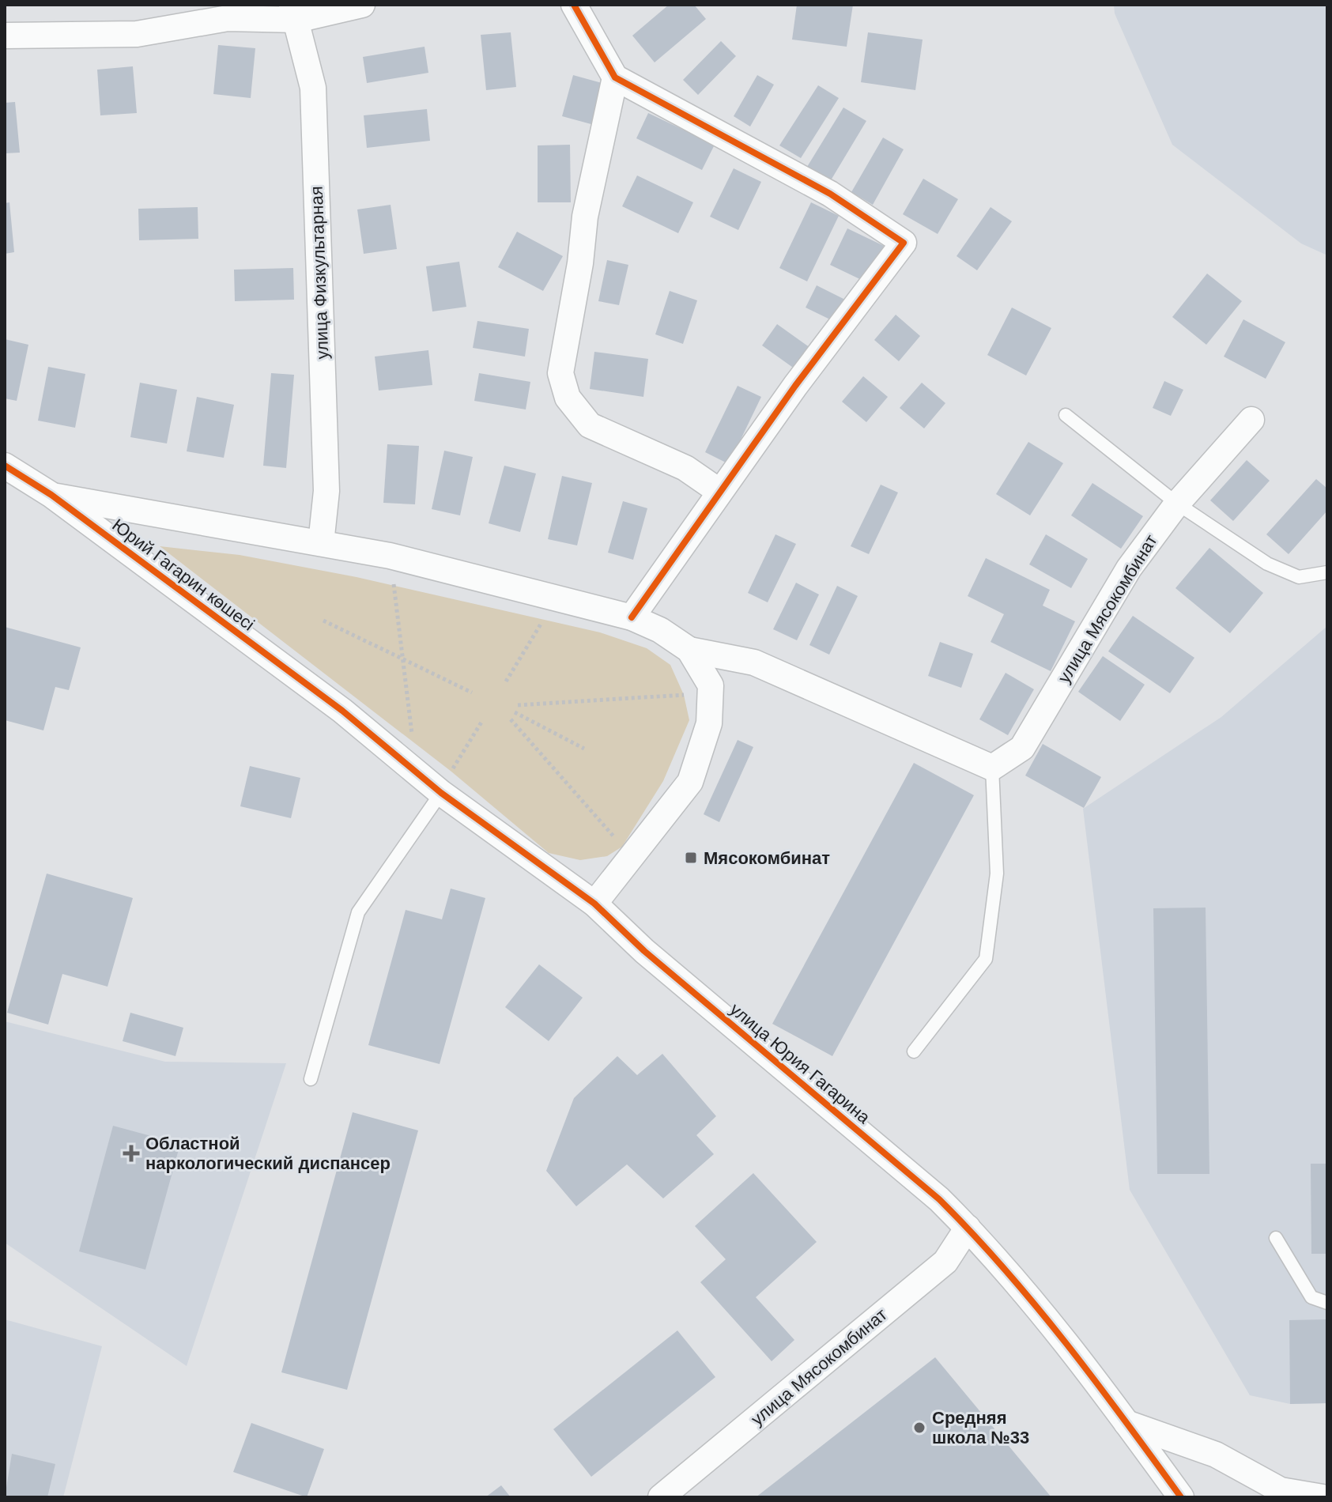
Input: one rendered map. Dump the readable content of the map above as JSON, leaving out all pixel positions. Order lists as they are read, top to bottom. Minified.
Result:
{"streets":{"street":["улица Физкультарная","Юрий Гагарин көшесі","улица Мясокомбинат","улица Юрия Гагарина"]},"crossings":[["улица Физкультарная","Юрий Гагарин көшесі"],["Юрий Гагарин көшесі","улица Юрия Гагарина"],["улица Мясокомбинат","улица Юрия Гагарина"]],"places":{"transit":["Мясокомбинат"],"health":["Областной наркологический диспансер"],"other":["Средняя школа №33"]}}
